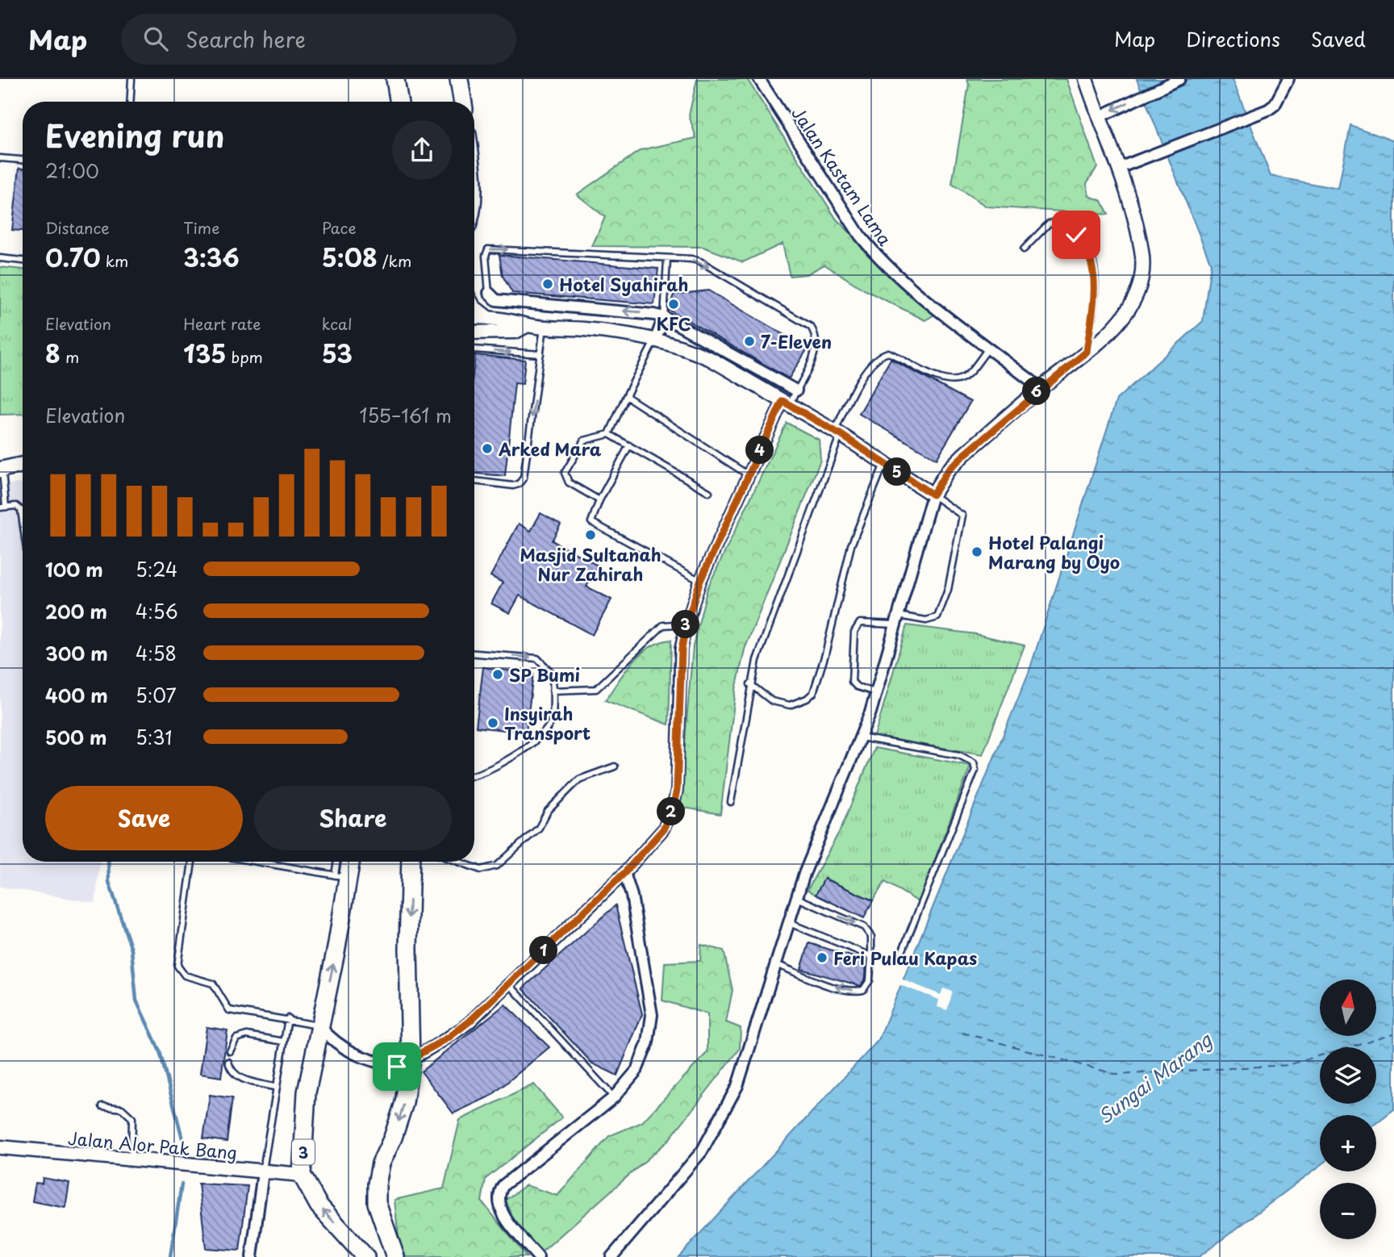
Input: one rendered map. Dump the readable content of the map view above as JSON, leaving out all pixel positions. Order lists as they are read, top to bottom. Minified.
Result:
{"streets":{"highway":["3"],"street":["Jalan Kastam Lama","Jalan Alor Pak Bang"]},"crossings":[["Jalan Alor Pak Bang","3"]],"water":["Sungai Marang"],"places":["Hotel Syahirah","KFC","7-Eleven","Arked Mara","Masjid Sultanah Nur Zahirah","Hotel Palangi Marang by Oyo","SP Bumi","Insyirah Transport","Feri Pulau Kapas"],"north":"top","page":{"header":"Map","search":"Search here","nav":["Map","Directions","Saved"],"heading":["Evening run","21:00"],"stats":[["Distance","0.70 km"],["Time","3:36"],["Pace","5:08 /km"],["Elevation","8 m"],["Heart rate","135 bpm"],["kcal","53"]],"pins":["6","4","5","3","2","1"],"chart":["Elevation","155–161 m"],"list":[{"name":"100 m","note":"5:24"},{"name":"200 m","note":"4:56"},{"name":"300 m","note":"4:58"},{"name":"400 m","note":"5:07"},{"name":"500 m","note":"5:31"}],"buttons":["Save","Share"],"map_buttons":["+","−"]}}
